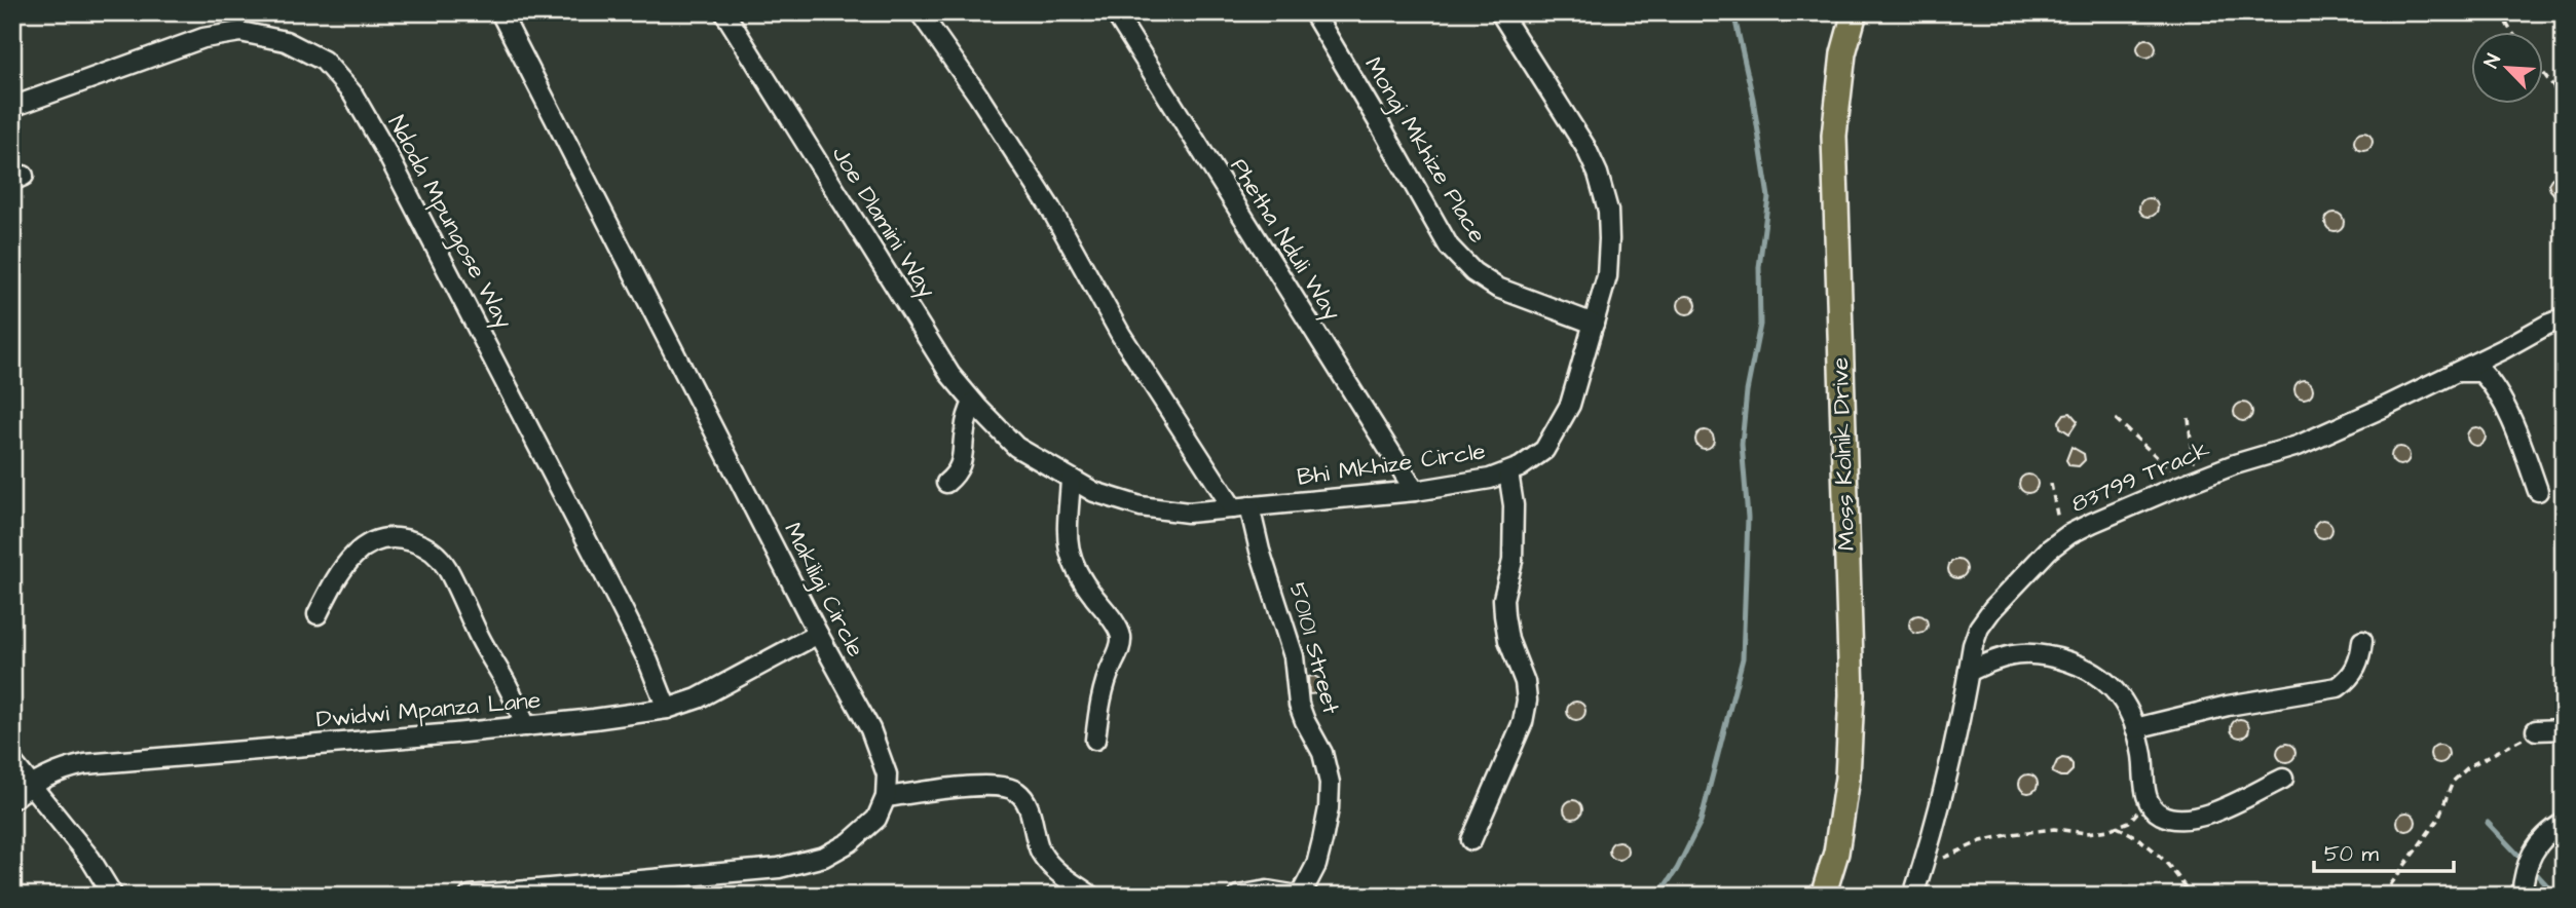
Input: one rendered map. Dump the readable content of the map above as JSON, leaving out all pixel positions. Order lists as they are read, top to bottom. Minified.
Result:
{"streets":{"main road":["Moss Kolnik Drive"],"street":["Mongi Mkhize Place","Ndoda Mpungose Way","Joe Dlamini Way","Phetha Nduli Way","Bhi Mkhize Circle","83799 Track","Makiligi Circle","50101 Street","Dwidwi Mpanza Lane"]},"crossings":[["Mongi Mkhize Place","Bhi Mkhize Circle"],["Ndoda Mpungose Way","Dwidwi Mpanza Lane"],["Joe Dlamini Way","Bhi Mkhize Circle"],["Phetha Nduli Way","Bhi Mkhize Circle"],["Bhi Mkhize Circle","50101 Street"],["Makiligi Circle","Dwidwi Mpanza Lane"]],"scale_bar":"50 m","north":"top left"}
